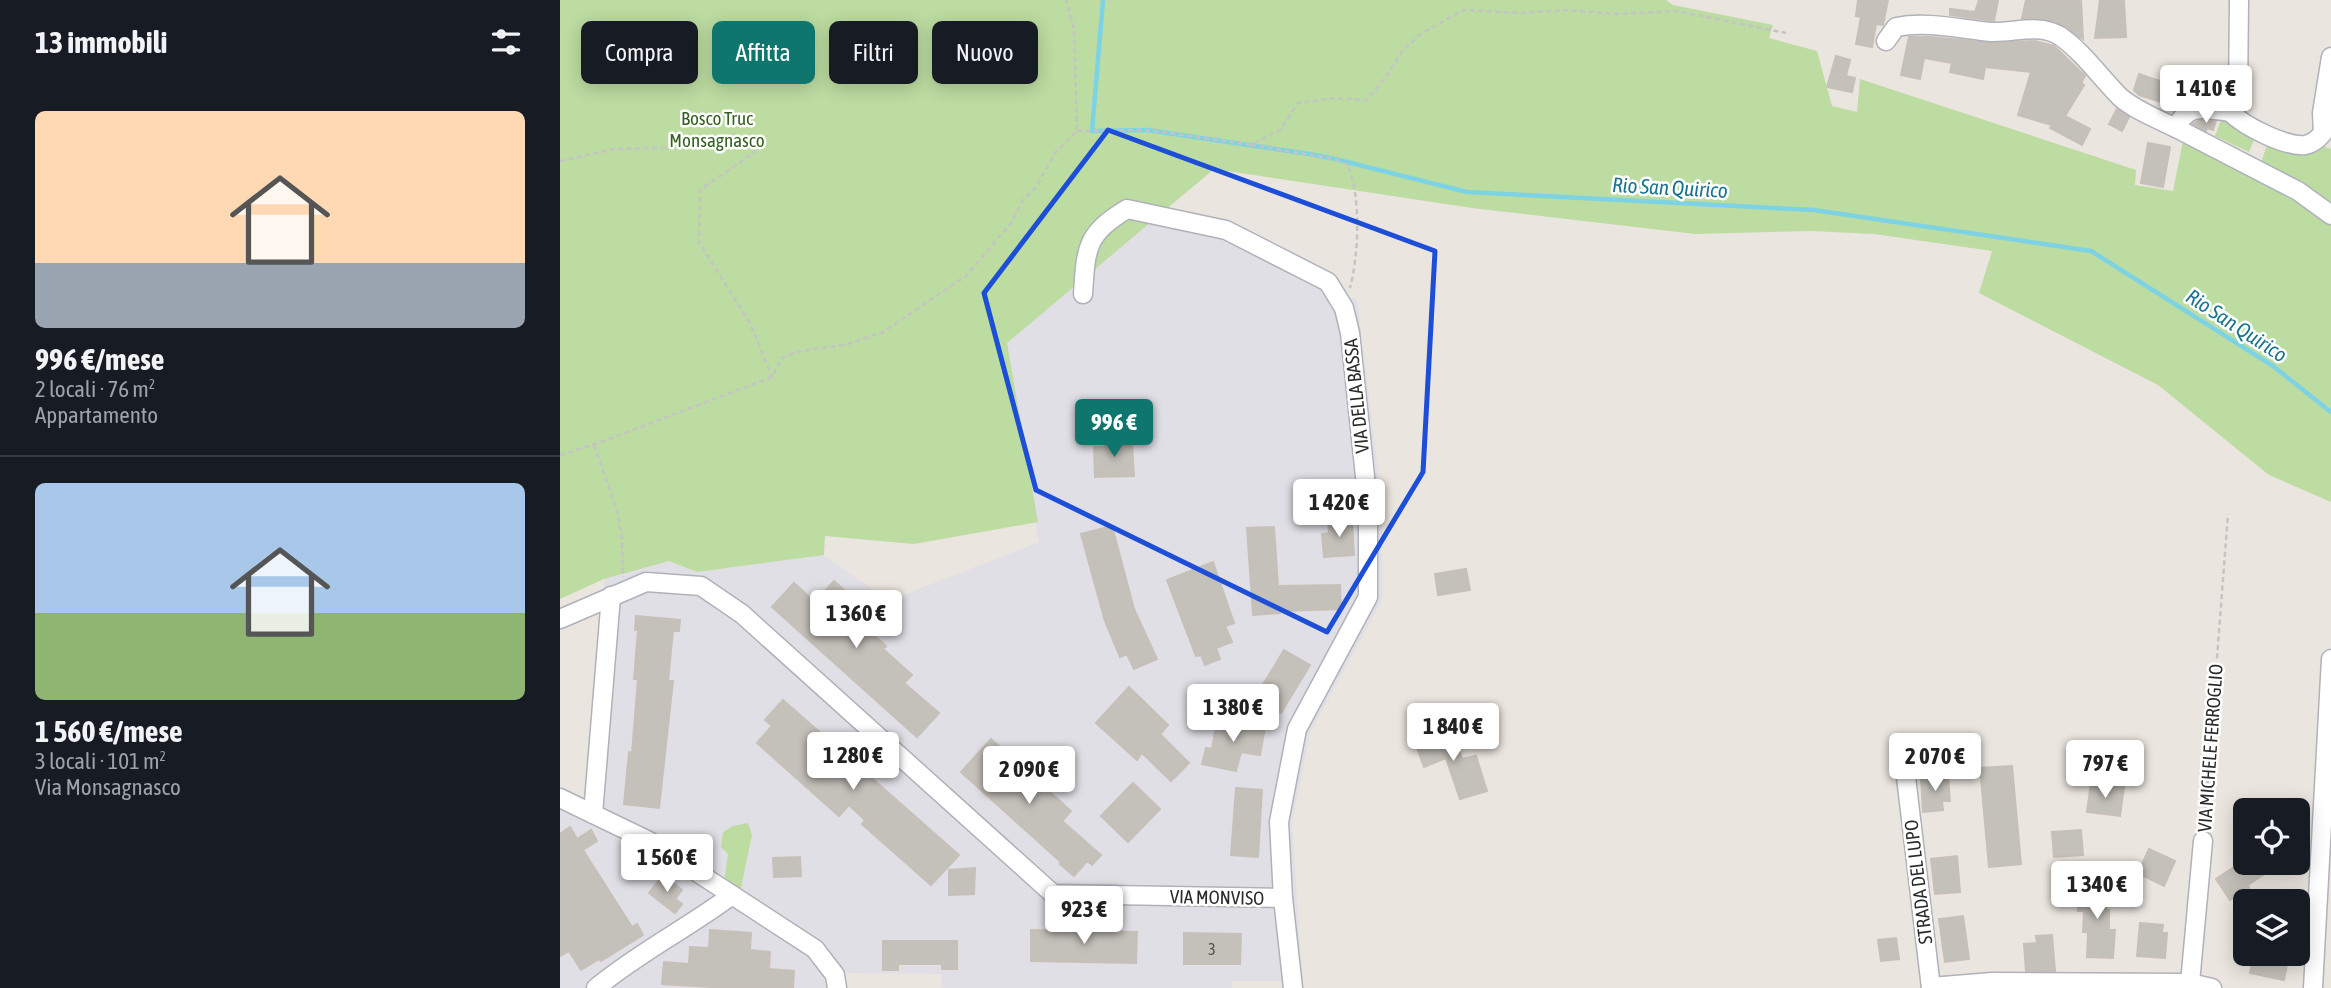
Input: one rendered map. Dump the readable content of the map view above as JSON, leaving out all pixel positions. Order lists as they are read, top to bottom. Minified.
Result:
{"streets":{"street":["VIA DELLA BASSA","VIA MICHELE FERROGLIO","STRADA DEL LUPO","VIA MONVISO"]},"crossings":[["VIA DELLA BASSA","VIA MONVISO"]],"water":["Rio San Quirico"],"parks":["Bosco Truc Monsagnasco"],"house_numbers":["3"],"page":{"heading":"13 immobili","chip":["Compra","Affitta","Filtri","Nuovo"],"price":["1 410 €","996 €","1 420 €","1 360 €","1 380 €","1 840 €","1 280 €","2 070 €","797 €","2 090 €","1 560 €","1 340 €","923 €"],"list":[{"name":"996 €/mese","note":"2 locali · 76 m² · Appartamento"},{"name":"1 560 €/mese","note":"3 locali · 101 m² · Via Monsagnasco"}]}}
